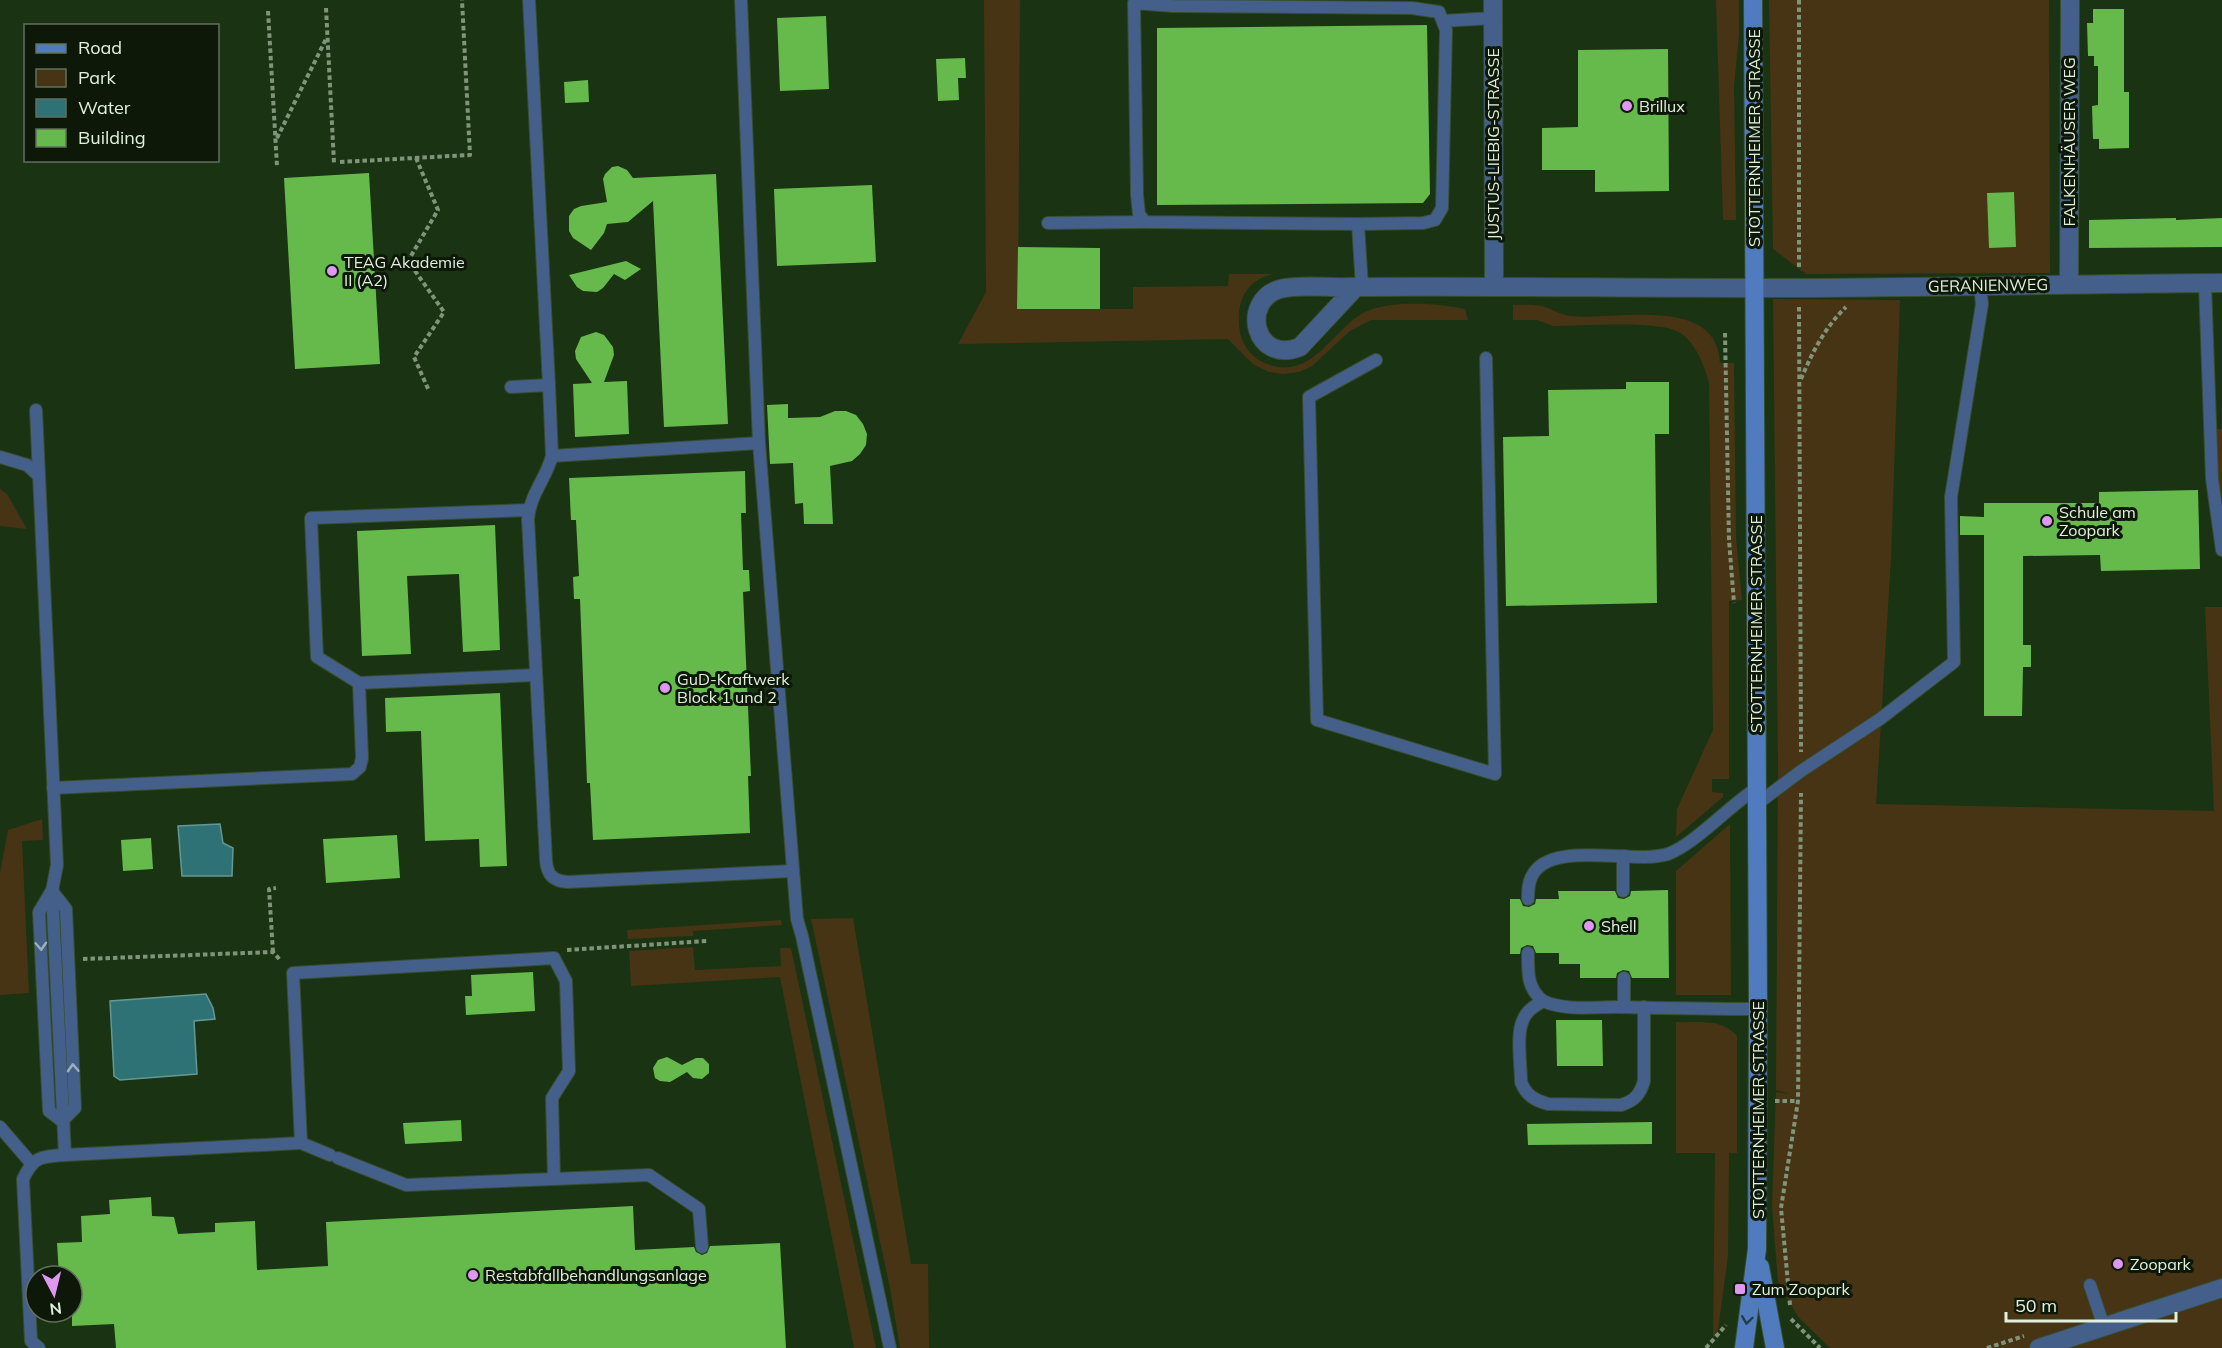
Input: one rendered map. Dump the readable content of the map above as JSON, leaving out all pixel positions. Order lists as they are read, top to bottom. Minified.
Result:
{"streets":{"main road":["STOTTERNHEIMER STRASSE"],"street":["FALKENHÄUSER WEG","JUSTUS-LIEBIG-STRASSE","GERANIENWEG"]},"crossings":[["STOTTERNHEIMER STRASSE","GERANIENWEG"],["FALKENHÄUSER WEG","GERANIENWEG"]],"places":{"other":["Brillux","TEAG Akademie II (A2)","Schule am Zoopark","GuD-Kraftwerk Block 1 und 2","Shell","Zoopark","Restabfallbehandlungsanlage"],"transit":["Zum Zoopark"]},"legend":["Road","Park","Water","Building"],"scale_bar":"50 m","north":"bottom"}
